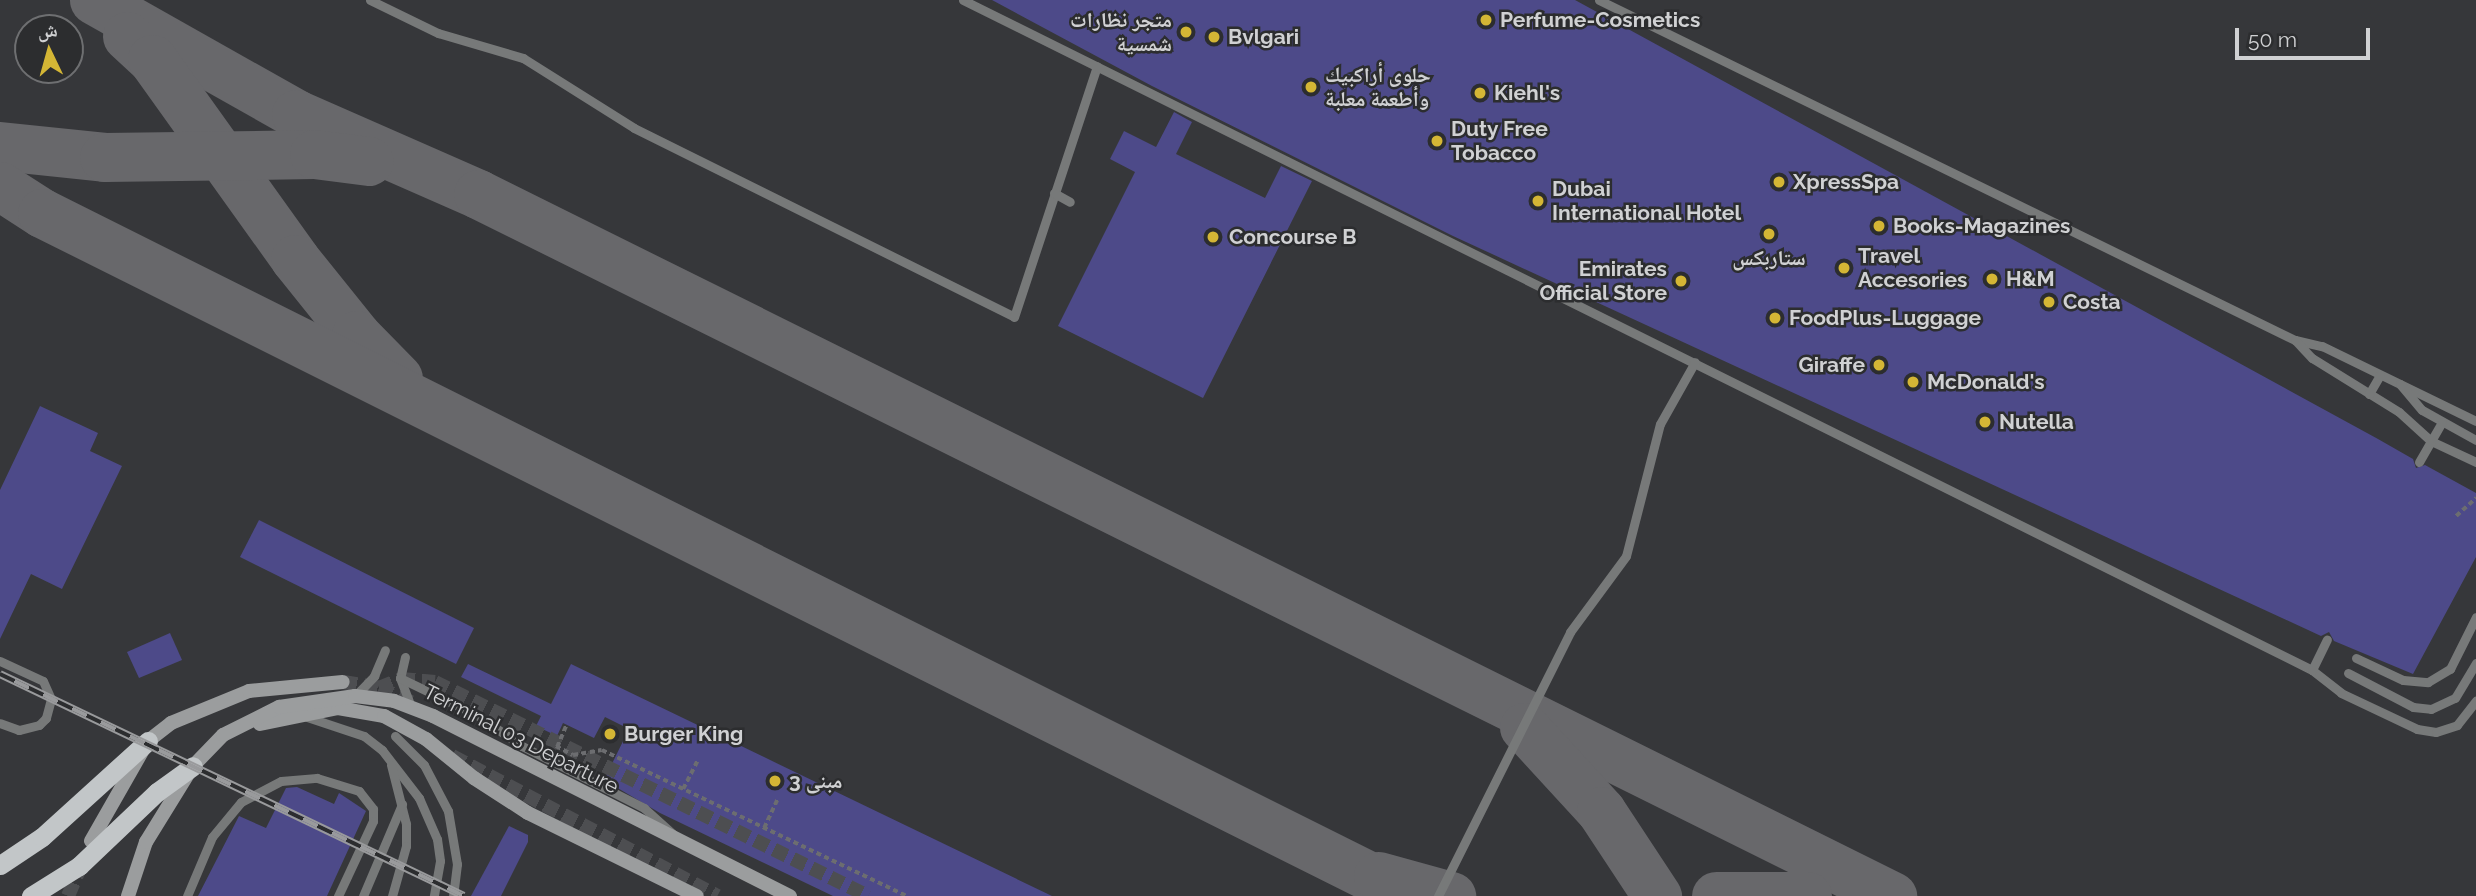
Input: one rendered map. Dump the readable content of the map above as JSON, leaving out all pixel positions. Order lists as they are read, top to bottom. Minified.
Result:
{"streets":{"main road":["Terminal 03 Departure"]},"places":["Perfume-Cosmetics","متجر نظارات شمسية","Bvlgari","حلوى أراكبيك وأطعمة معلبة","Kiehl's","Duty Free Tobacco","XpressSpa","Dubai International Hotel","Books-Magazines","ستاربكس","Concourse B","Travel Accesories","H&M","Emirates Official Store","Costa","FoodPlus-Luggage","Giraffe","McDonald's","Nutella","Burger King","مبنى 3"],"scale_bar":"50 m","north":"top"}
